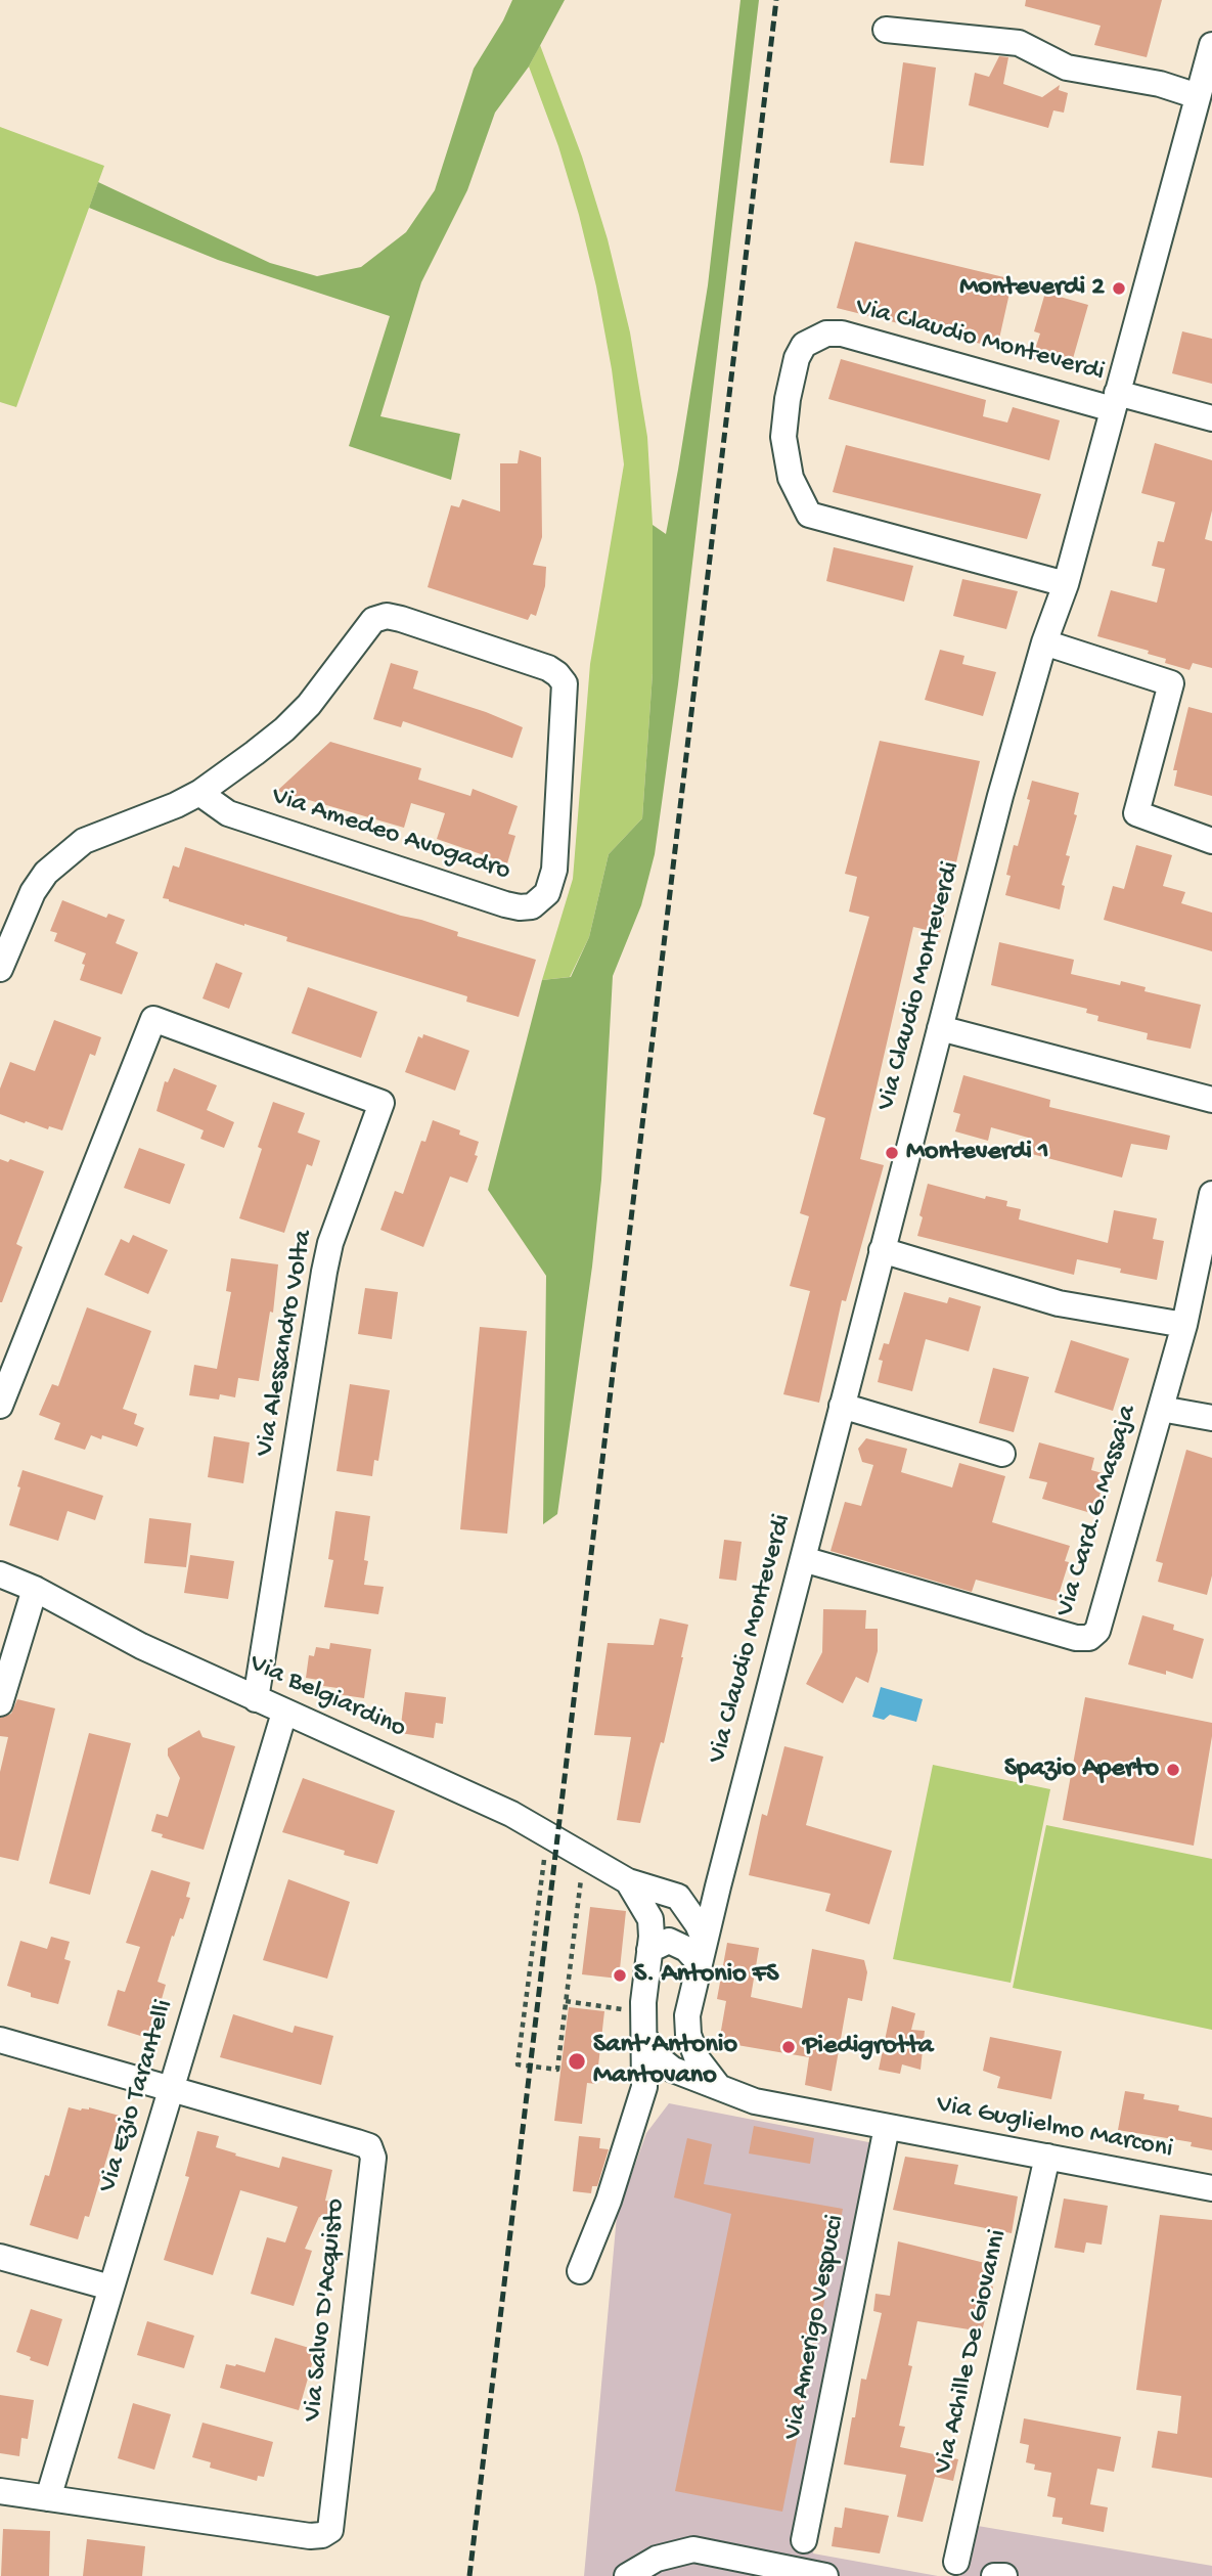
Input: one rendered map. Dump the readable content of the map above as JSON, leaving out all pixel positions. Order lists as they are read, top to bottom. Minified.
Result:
{"streets":{"street":["Via Claudio Monteverdi","Via Amedeo Avogadro","Via Alessandro Volta","Via Card.G.Massaja","Via Belgiardino","Via Ezio Tarantelli","Via Guglielmo Marconi","Via Salvo D'Acquisto","Via Amerigo Vespucci","Via Achille De Giovanni"]},"crossings":[["Via Claudio Monteverdi","Via Card.G.Massaja"],["Via Alessandro Volta","Via Belgiardino"],["Via Belgiardino","Via Ezio Tarantelli"],["Via Ezio Tarantelli","Via Salvo D'Acquisto"],["Via Guglielmo Marconi","Via Amerigo Vespucci"],["Via Guglielmo Marconi","Via Achille De Giovanni"]],"places":["Monteverdi 2","Monteverdi 1","Spazio Aperto","S. Antonio FS","Piedigrotta","Sant’Antonio Mantovano"]}
